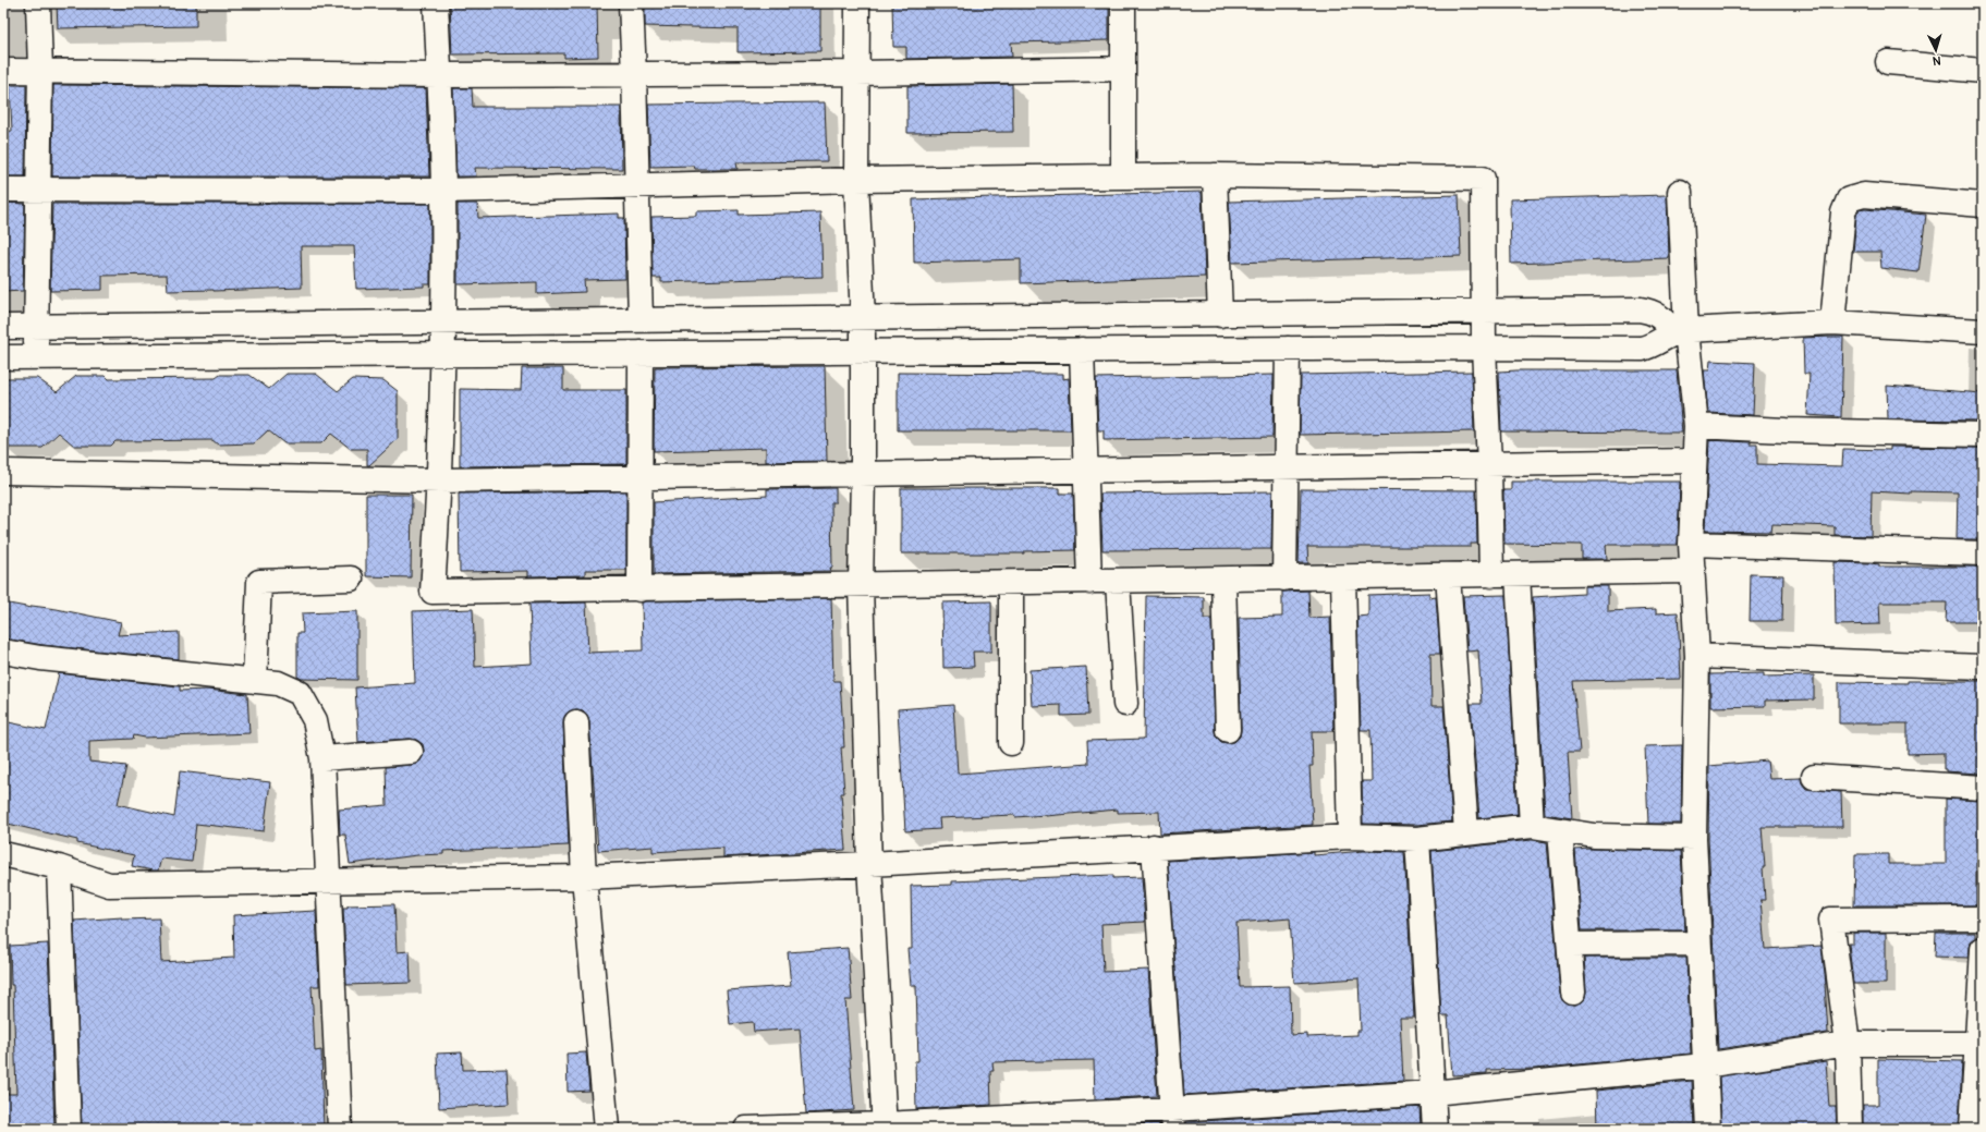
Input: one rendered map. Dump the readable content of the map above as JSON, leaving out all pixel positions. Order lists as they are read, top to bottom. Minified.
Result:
{"north":"bottom"}
